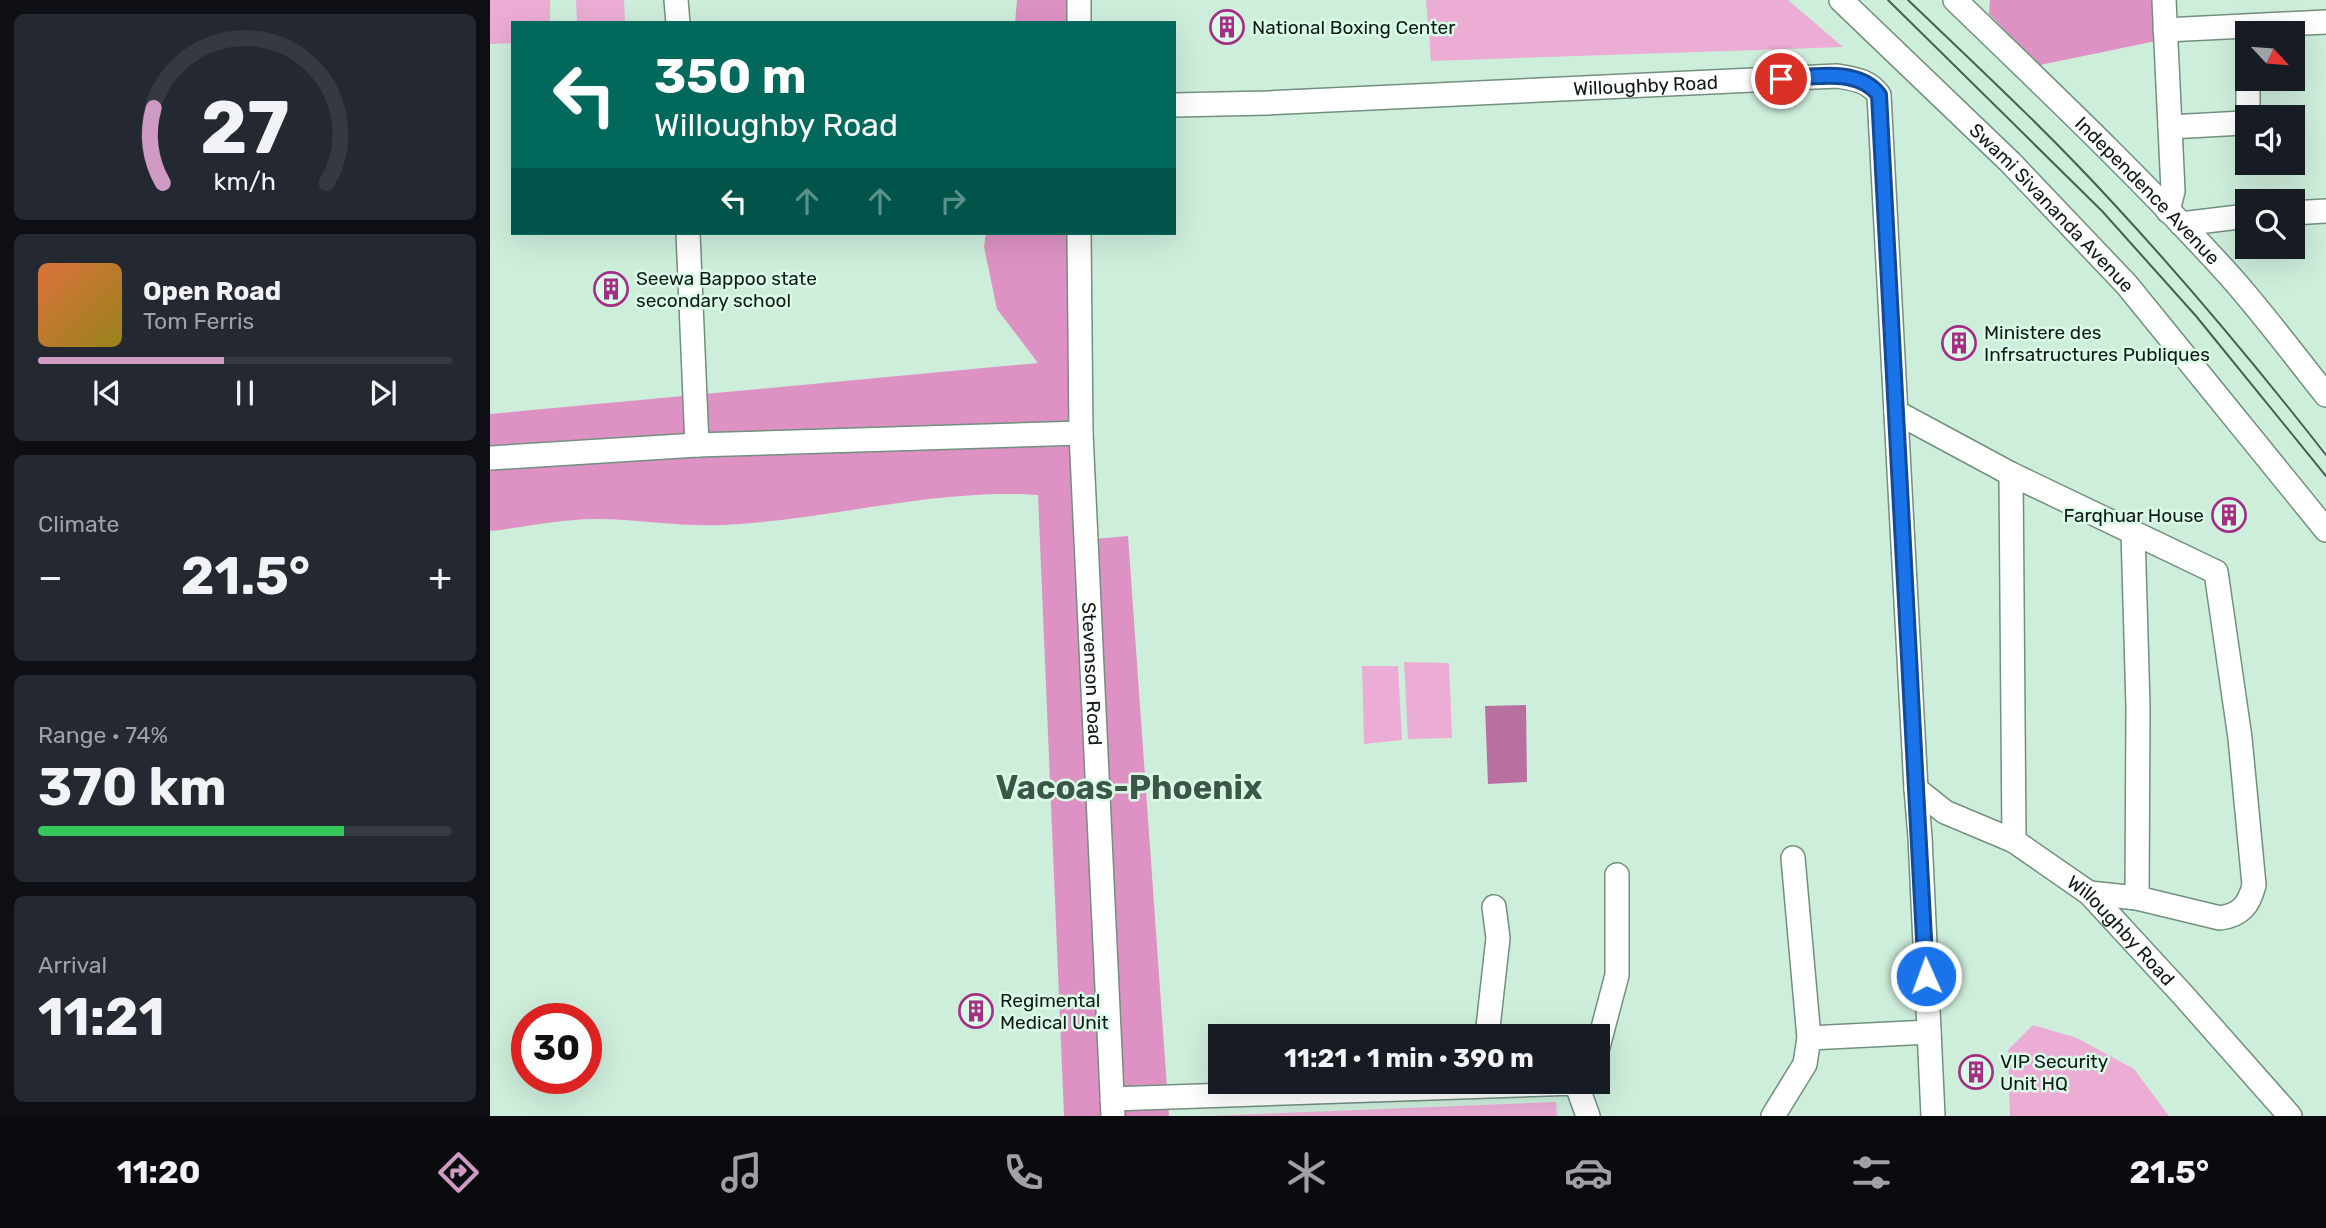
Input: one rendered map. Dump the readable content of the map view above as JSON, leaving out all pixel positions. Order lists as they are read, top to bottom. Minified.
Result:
{"streets":{"street":["Willoughby Road","Independence Avenue","Swami Sivananda Avenue","Stevenson Road"]},"districts":["Vacoas-Phoenix"],"places":{"building":["National Boxing Center","Seewa Bappoo state secondary school","Ministere des Infrsatructures Publiques","Farqhuar House","Regimental Medical Unit","VIP Security Unit HQ"]},"north":"bottom right","page":{"turn":["350 m","Willoughby Road"],"song":["Open Road","Tom Ferris"],"tile":["Climate",["Range · 74%","370 km"],["Arrival","11:21"]],"heat":["−","21.5°","+"],"limit":"30","trip":"11:21 · 1 min · 390 m","tabs":["11:20","21.5°"],"gauge":["27","km/h"]}}
